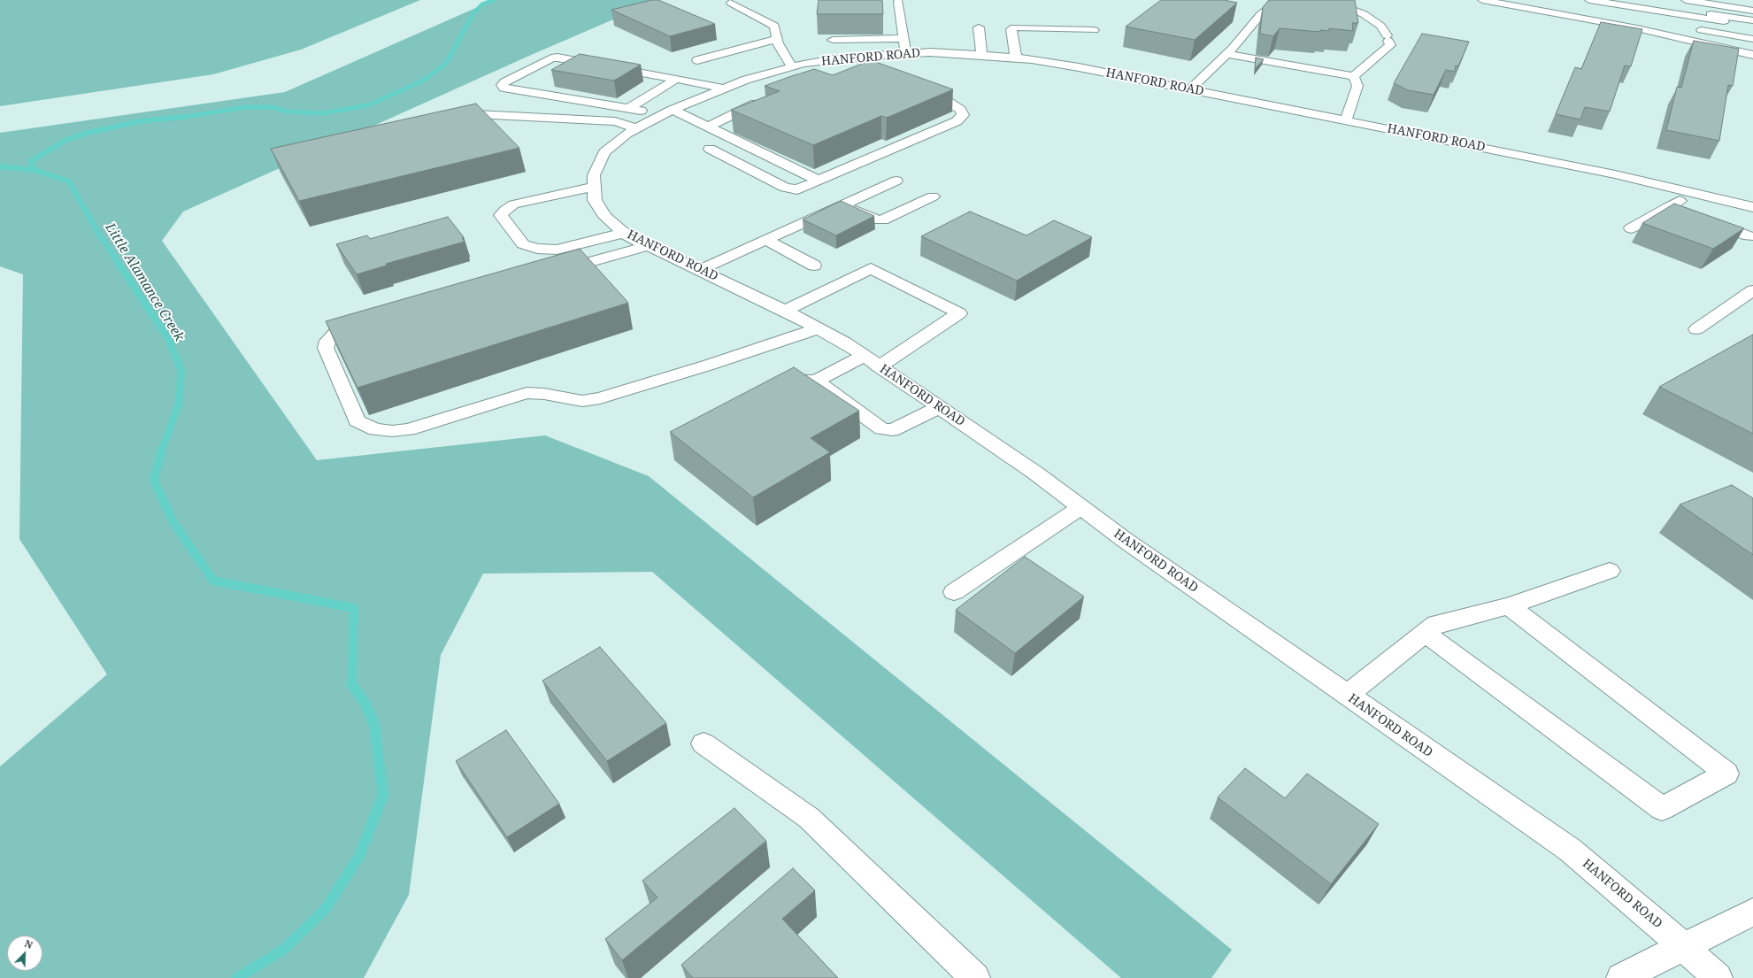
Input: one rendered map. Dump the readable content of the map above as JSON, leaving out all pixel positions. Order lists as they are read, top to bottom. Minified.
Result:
{"streets":{"main road":["HANFORD ROAD"]},"water":["Little Alamance Creek"],"north":"top right"}
